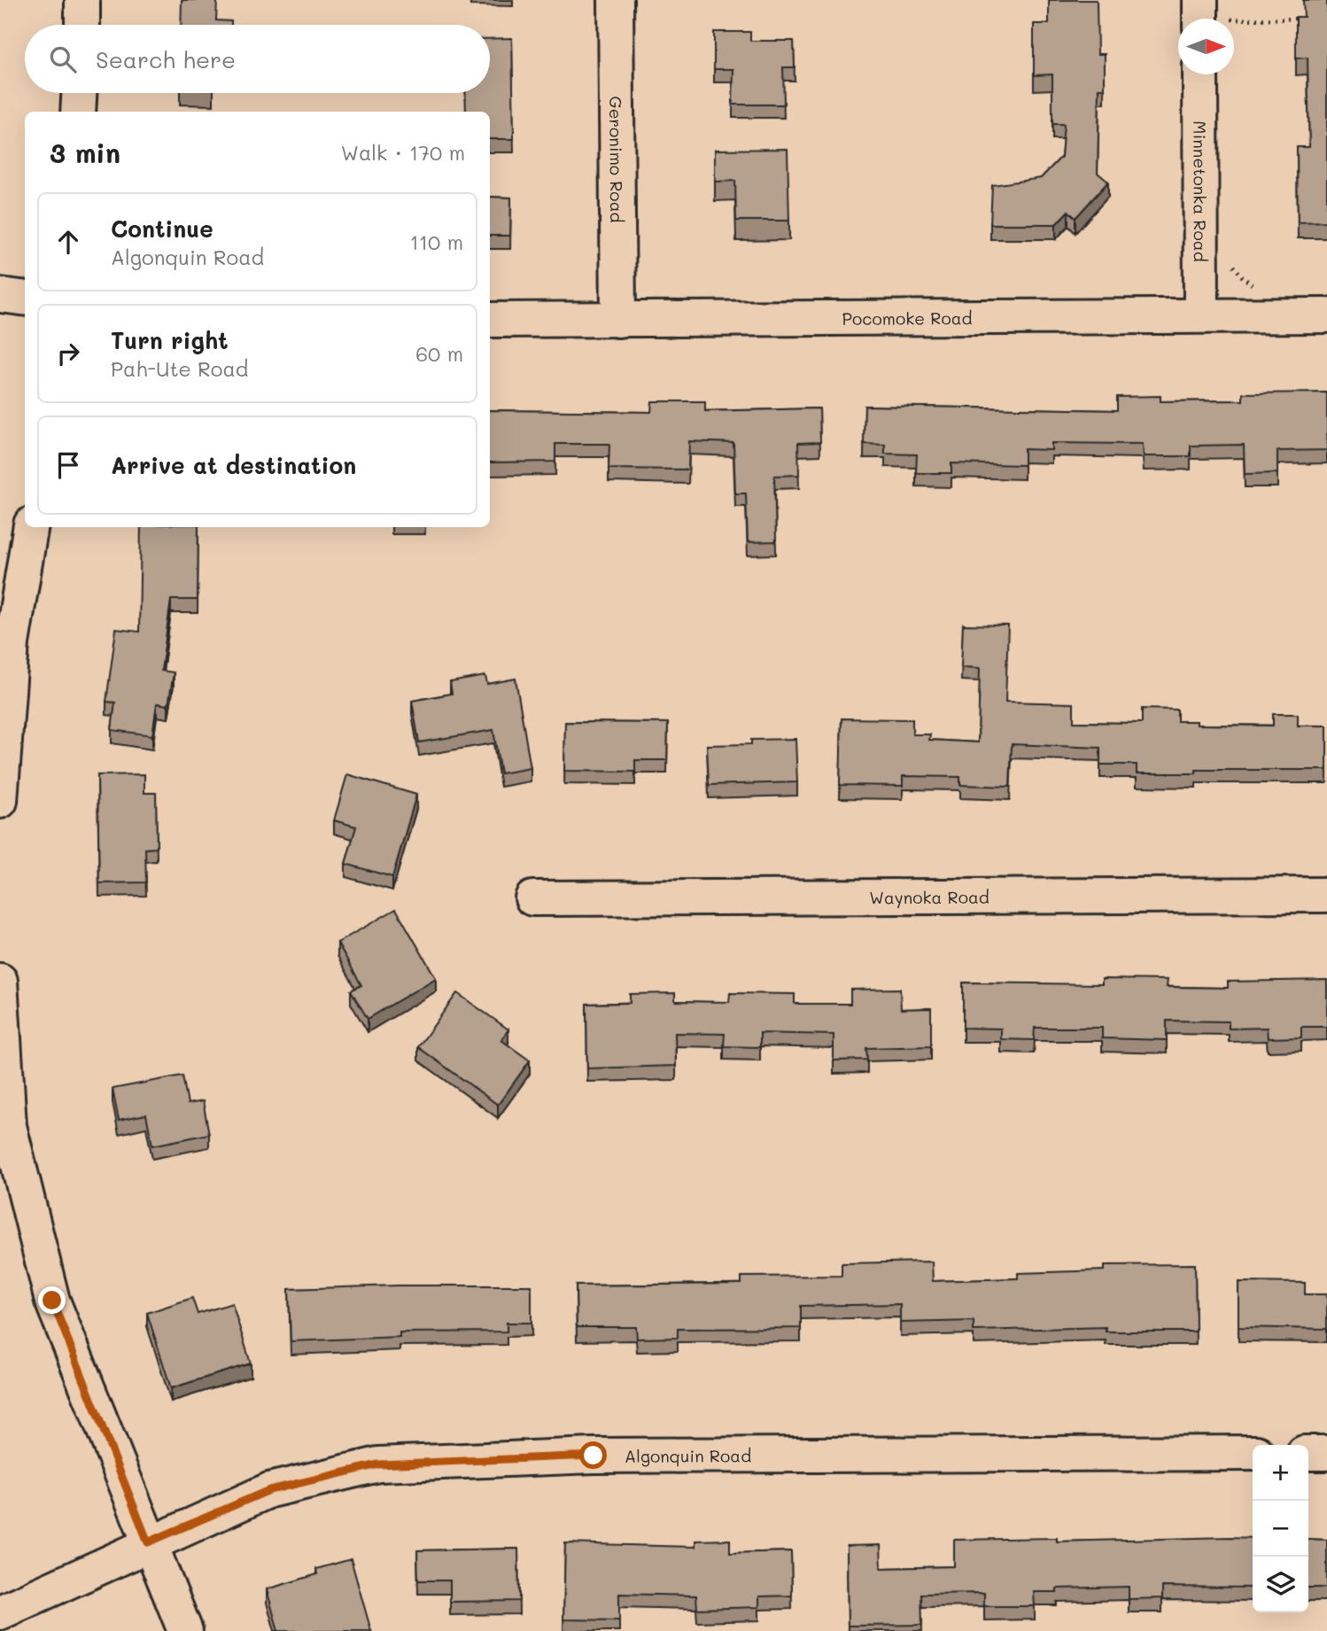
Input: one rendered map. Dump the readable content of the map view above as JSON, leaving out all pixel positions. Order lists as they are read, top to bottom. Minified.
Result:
{"streets":{"street":["Geronimo Road","Minnetonka Road","Pocomoke Road","Waynoka Road","Algonquin Road"]},"crossings":[["Geronimo Road","Pocomoke Road"],["Minnetonka Road","Pocomoke Road"]],"north":"right","page":{"search":"Search here","heading":["3 min","Walk · 170 m"],"list":[["Continue","Algonquin Road","110 m"],["Turn right","Pah-Ute Road","60 m"],"Arrive at destination"],"map_buttons":["+","−"]}}
